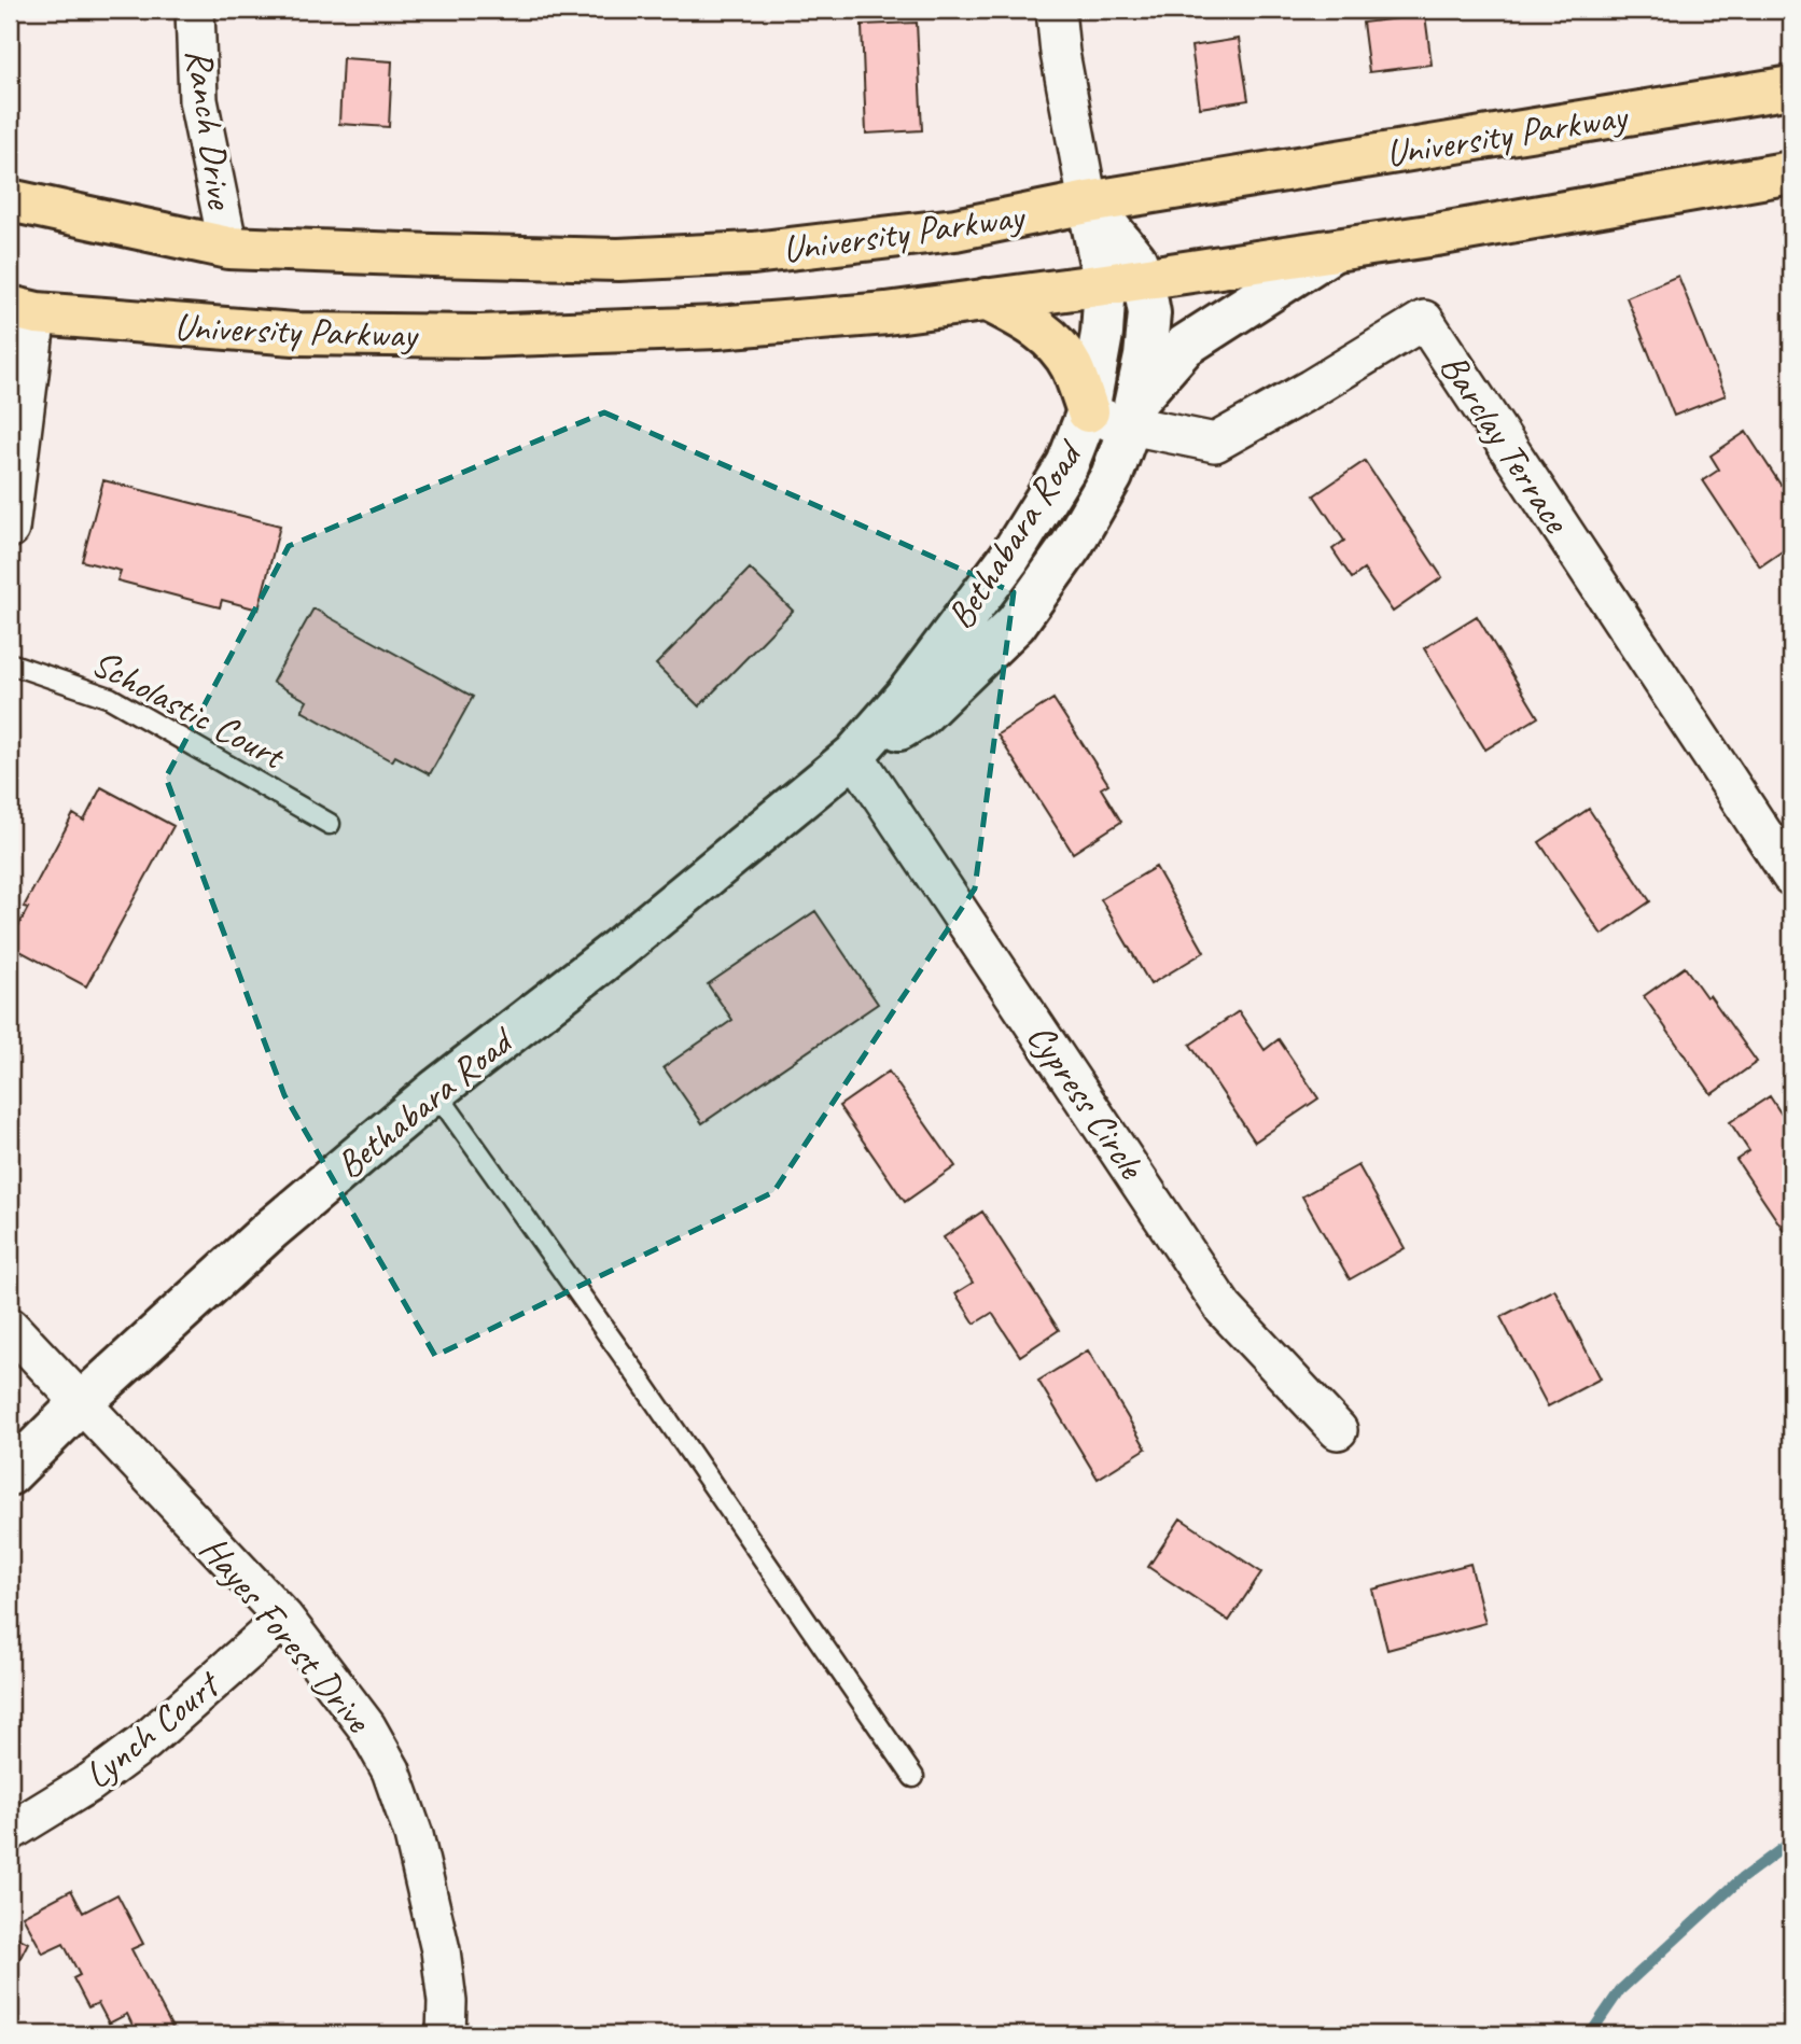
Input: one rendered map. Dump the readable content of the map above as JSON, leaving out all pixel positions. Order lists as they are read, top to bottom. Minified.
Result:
{"streets":{"main road":["University Parkway"],"street":["Ranch Drive","Barclay Terrace","Bethabara Road","Cypress Circle","Hayes Forest Drive","Lynch Court"],"lane":["Scholastic Court"]},"crossings":[["Ranch Drive","University Parkway"],["University Parkway","Bethabara Road"],["Barclay Terrace","Bethabara Road"],["Bethabara Road","Cypress Circle"],["Bethabara Road","Hayes Forest Drive"],["Hayes Forest Drive","Lynch Court"]]}
